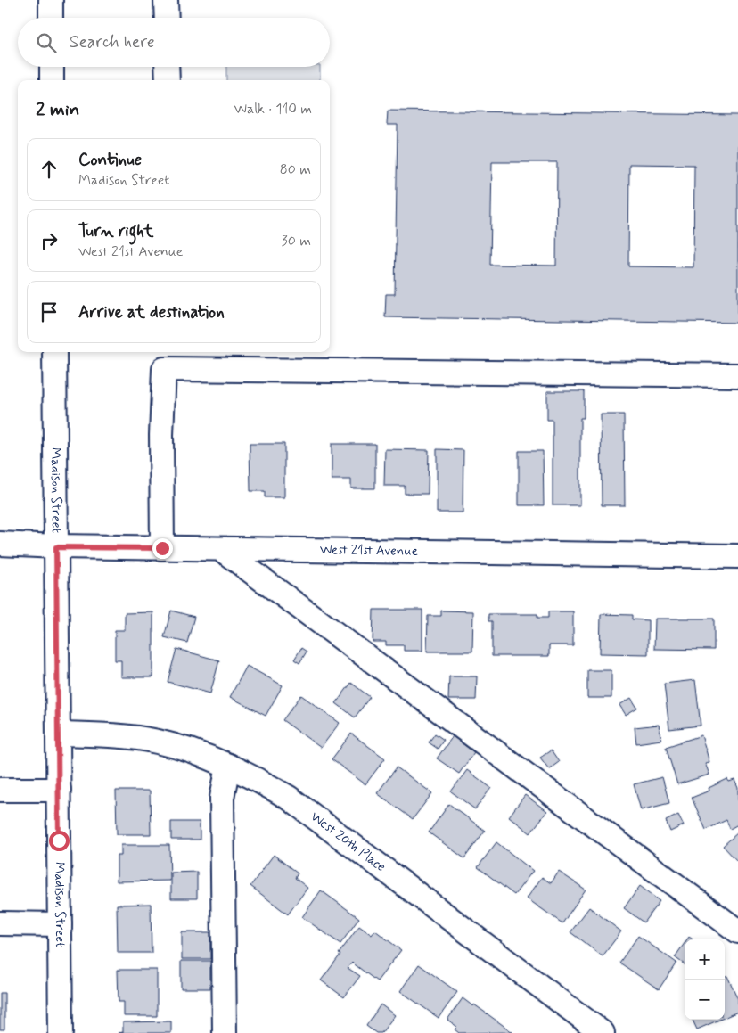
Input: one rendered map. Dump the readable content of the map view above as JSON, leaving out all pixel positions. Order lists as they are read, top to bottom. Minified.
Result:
{"streets":{"street":["Madison Street","West 21st Avenue","West 20th Place"]},"crossings":[["Madison Street","West 21st Avenue"],["Madison Street","West 20th Place"]],"page":{"search":"Search here","heading":["2 min","Walk · 110 m"],"list":[["Continue","Madison Street","80 m"],["Turn right","West 21st Avenue","30 m"],"Arrive at destination"],"map_buttons":["+","−"]}}
